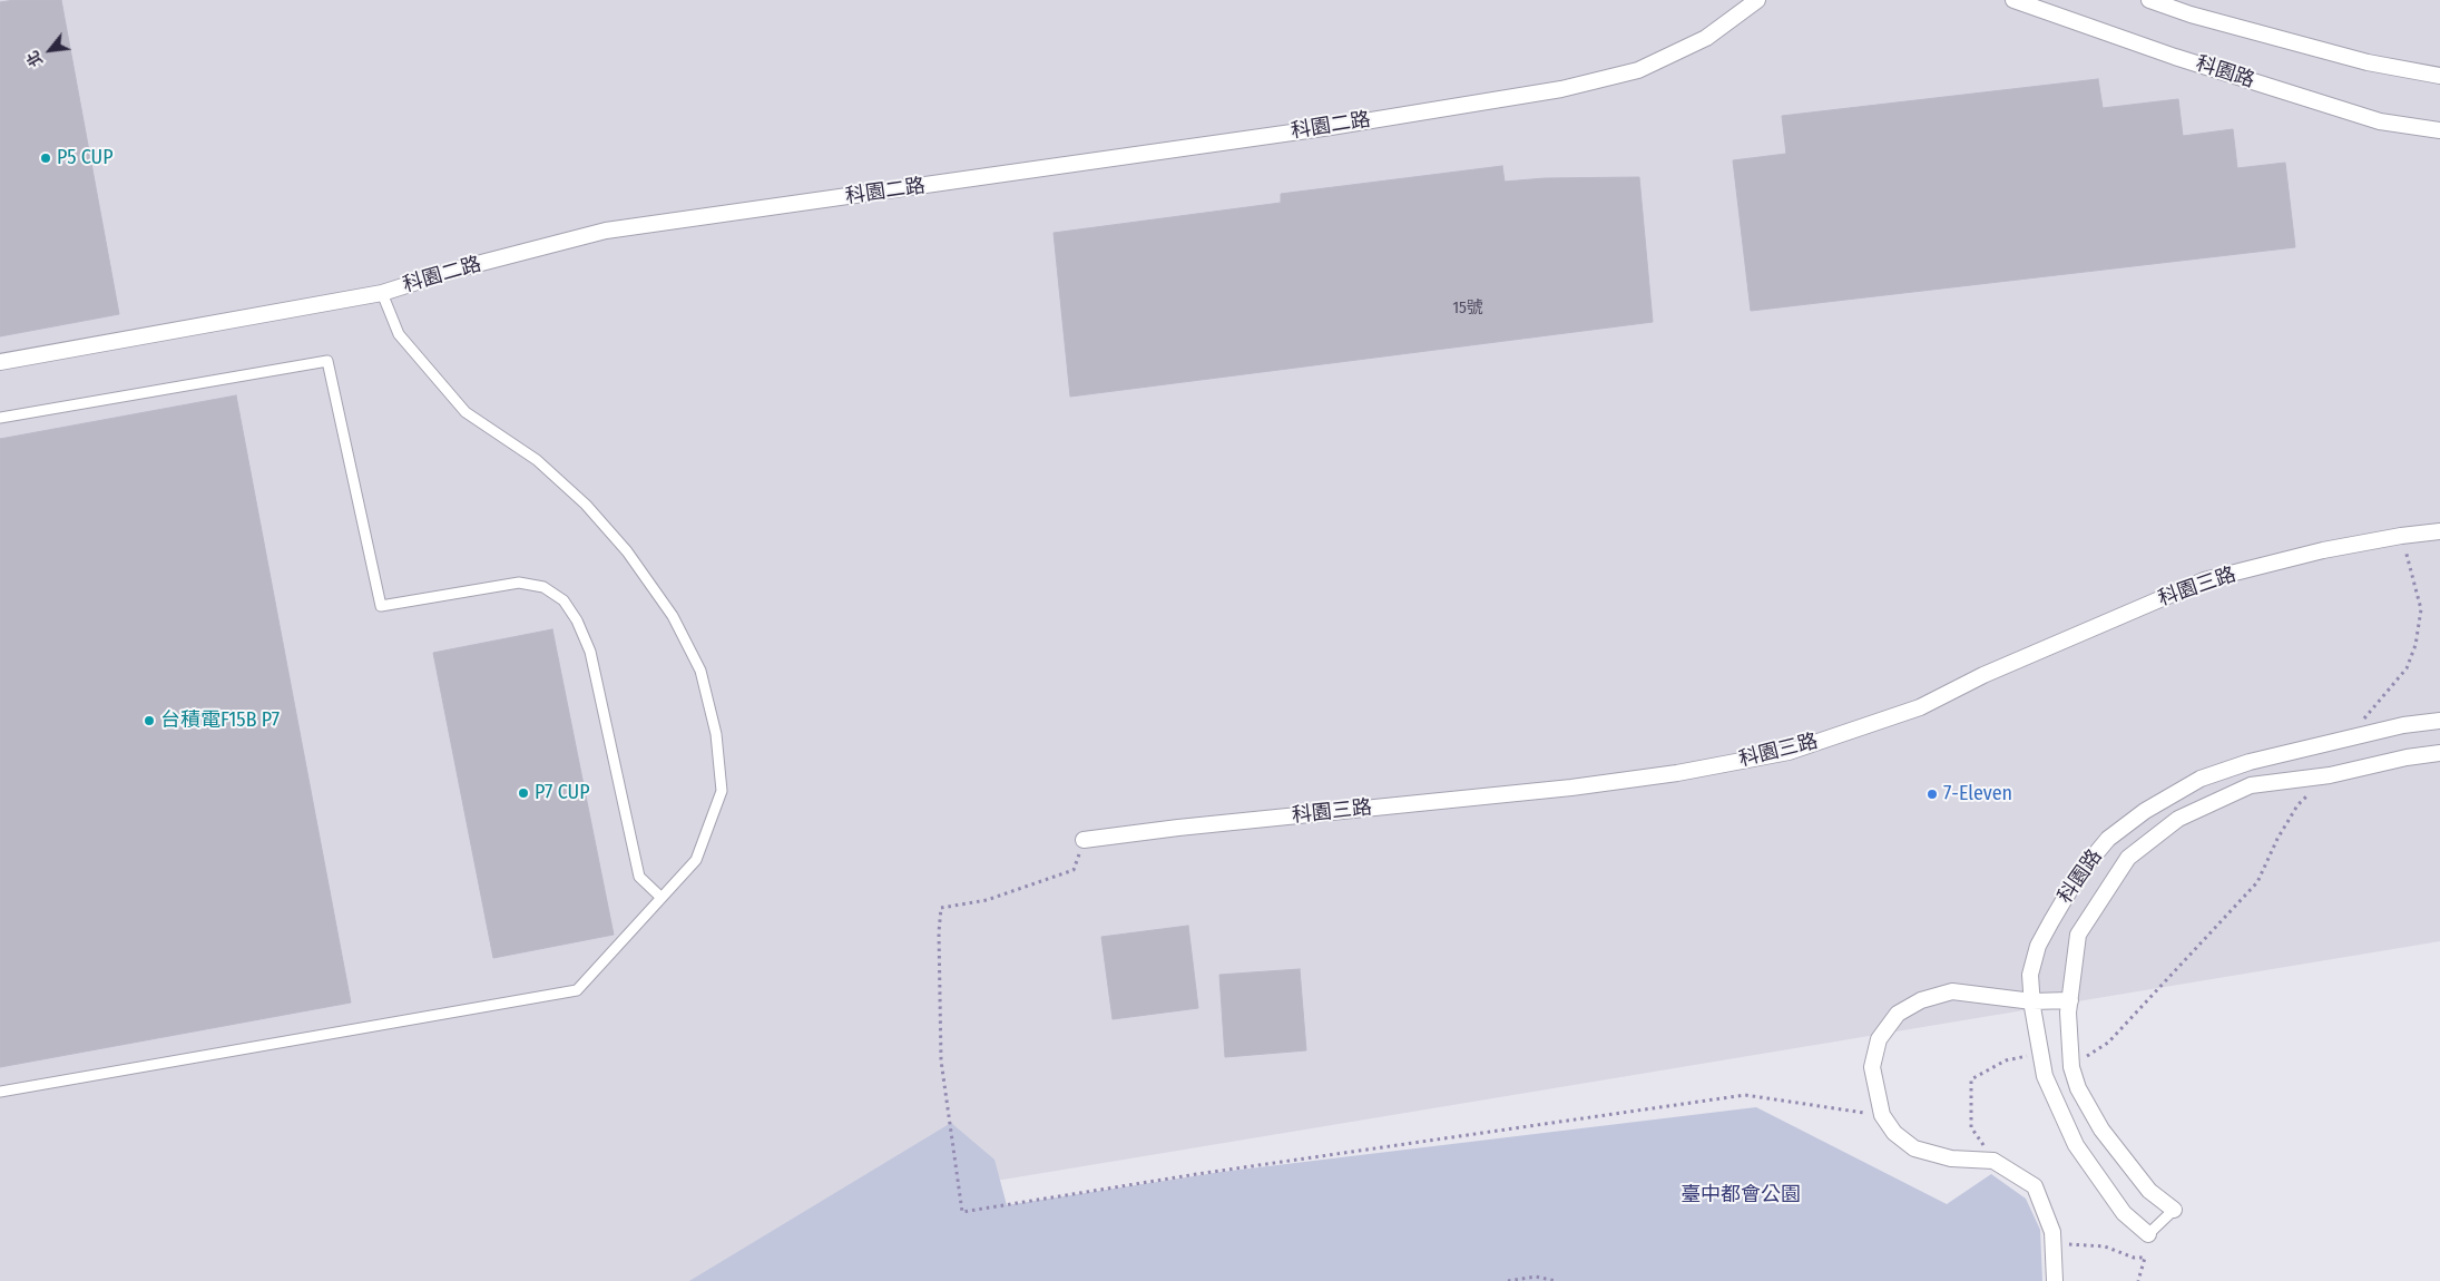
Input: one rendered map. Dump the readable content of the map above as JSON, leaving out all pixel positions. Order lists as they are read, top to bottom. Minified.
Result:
{"streets":{"street":["科園路","科園二路","科園三路"]},"parks":["臺中都會公園"],"places":["P5 CUP","台積電F15B P7","P7 CUP","7-Eleven"],"house_numbers":["15號"],"north":"bottom left"}
